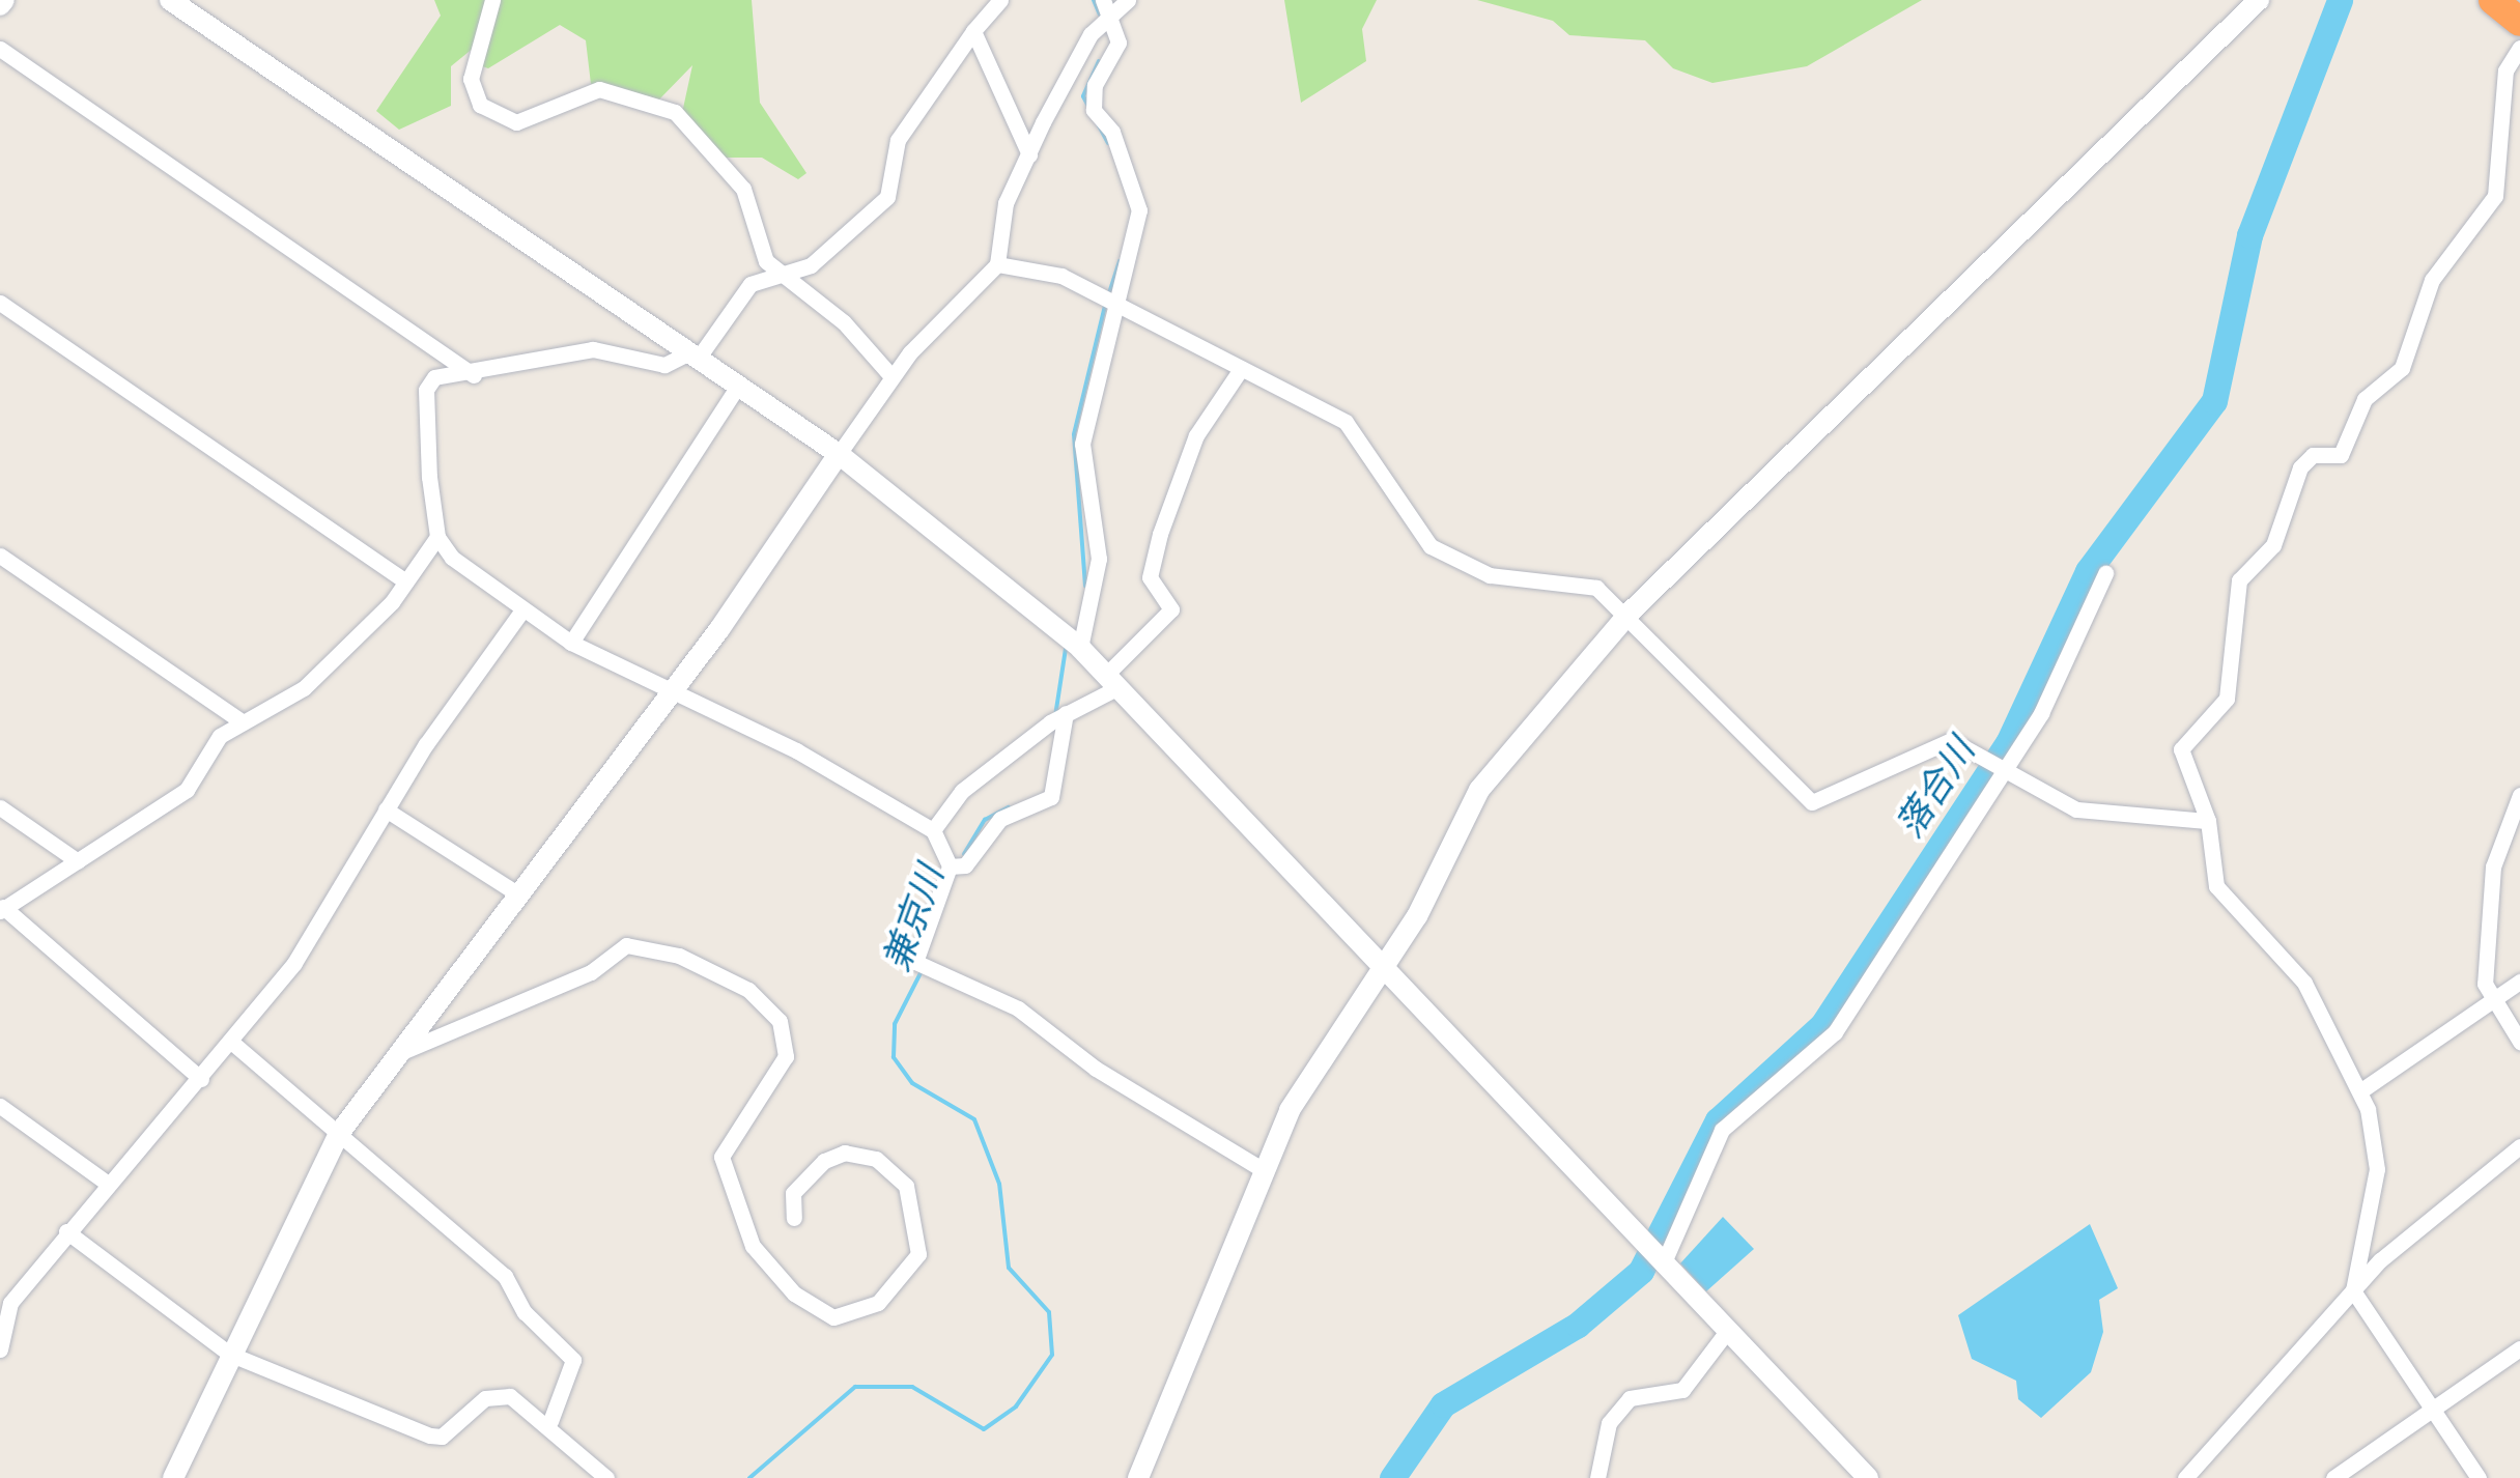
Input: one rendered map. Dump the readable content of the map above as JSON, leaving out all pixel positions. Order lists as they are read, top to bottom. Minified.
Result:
{"water":["落合川","兼京川"]}
